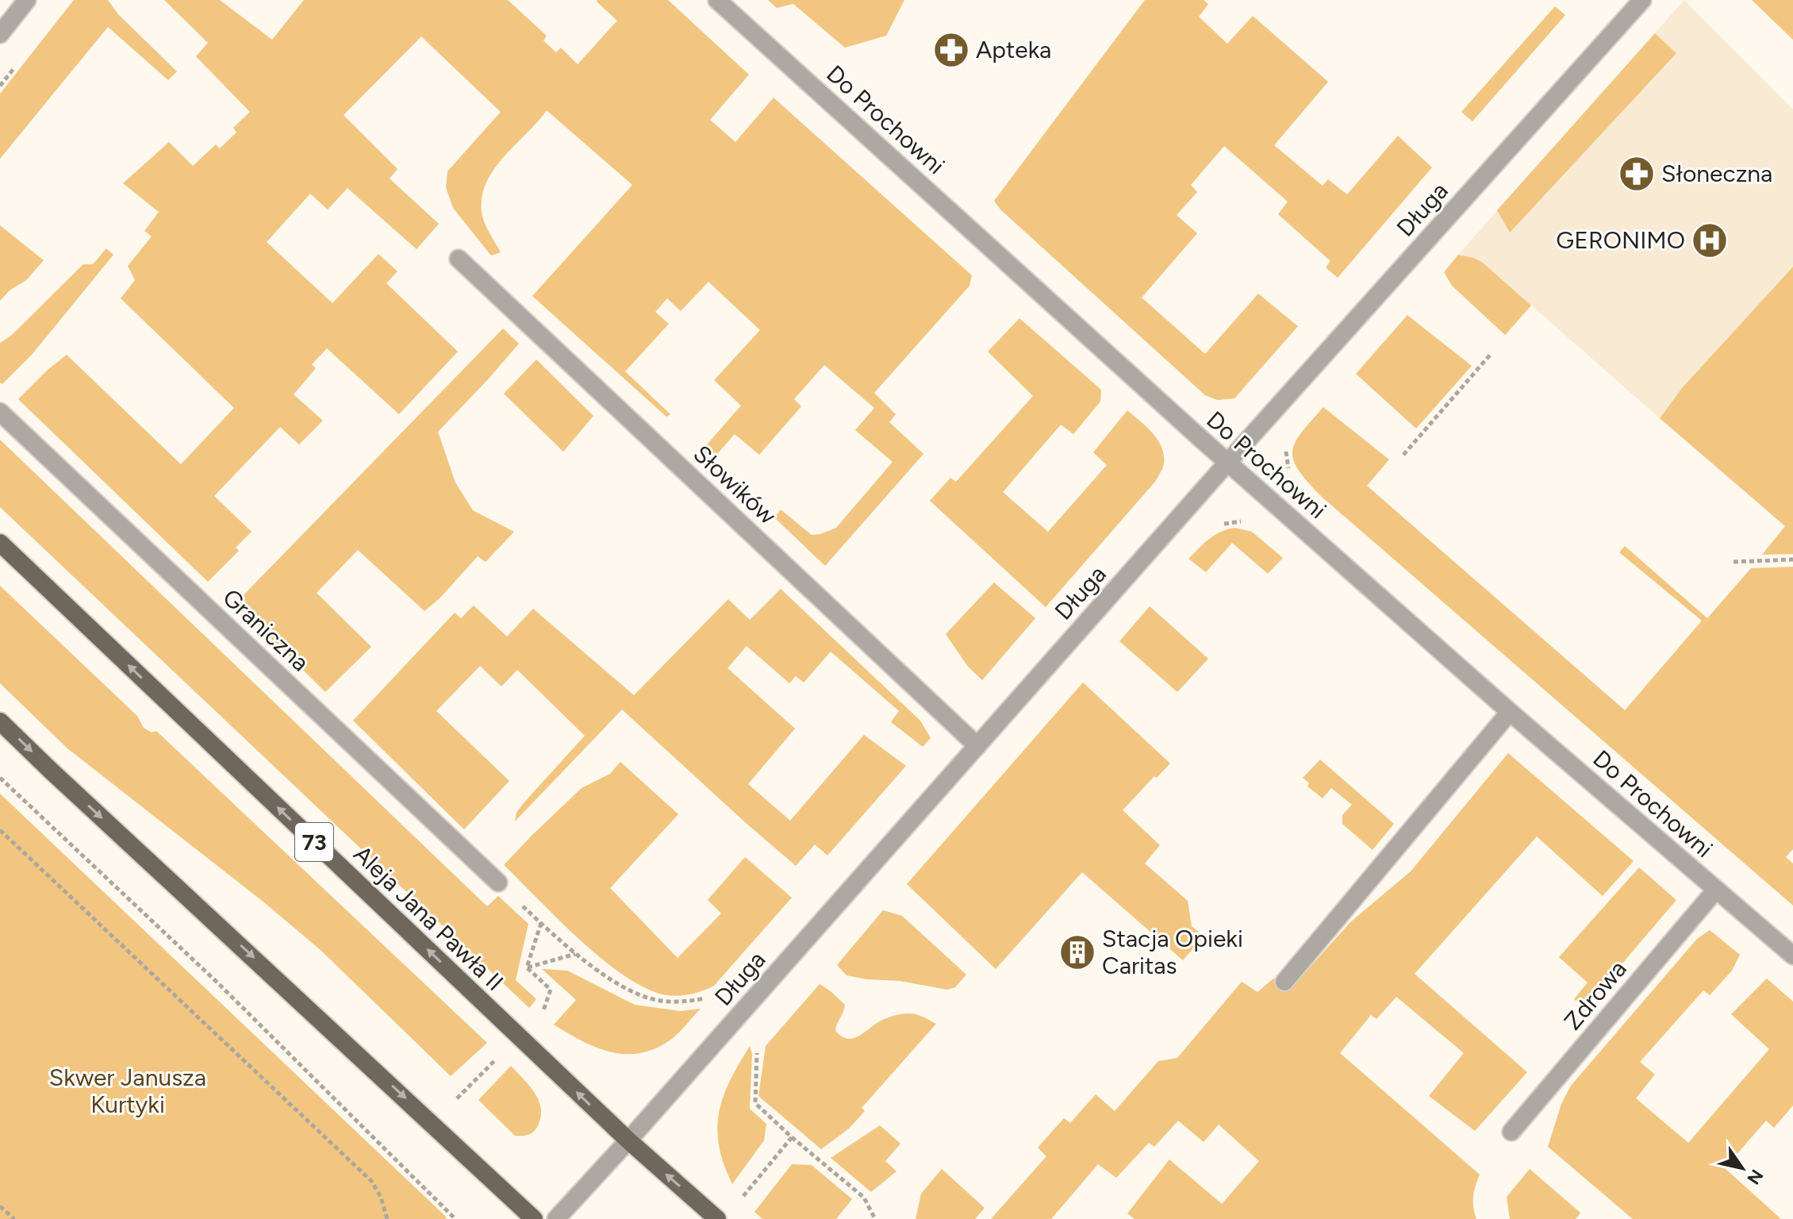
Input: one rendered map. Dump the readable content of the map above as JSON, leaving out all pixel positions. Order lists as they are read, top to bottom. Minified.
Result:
{"streets":{"main road":["73","Aleja Jana Pawła II"],"street":["Do Prochowni","Długa","Słowików","Graniczna","Zdrowa"]},"crossings":[["Do Prochowni","Długa"],["Do Prochowni","Zdrowa"],["Długa","Słowików"],["Długa","Aleja Jana Pawła II"]],"parks":["Skwer Janusza Kurtyki"],"places":{"pharmacy":["Apteka","Słoneczna"],"hospital":["GERONIMO"],"building":["Stacja Opieki Caritas"]},"north":"bottom right"}
